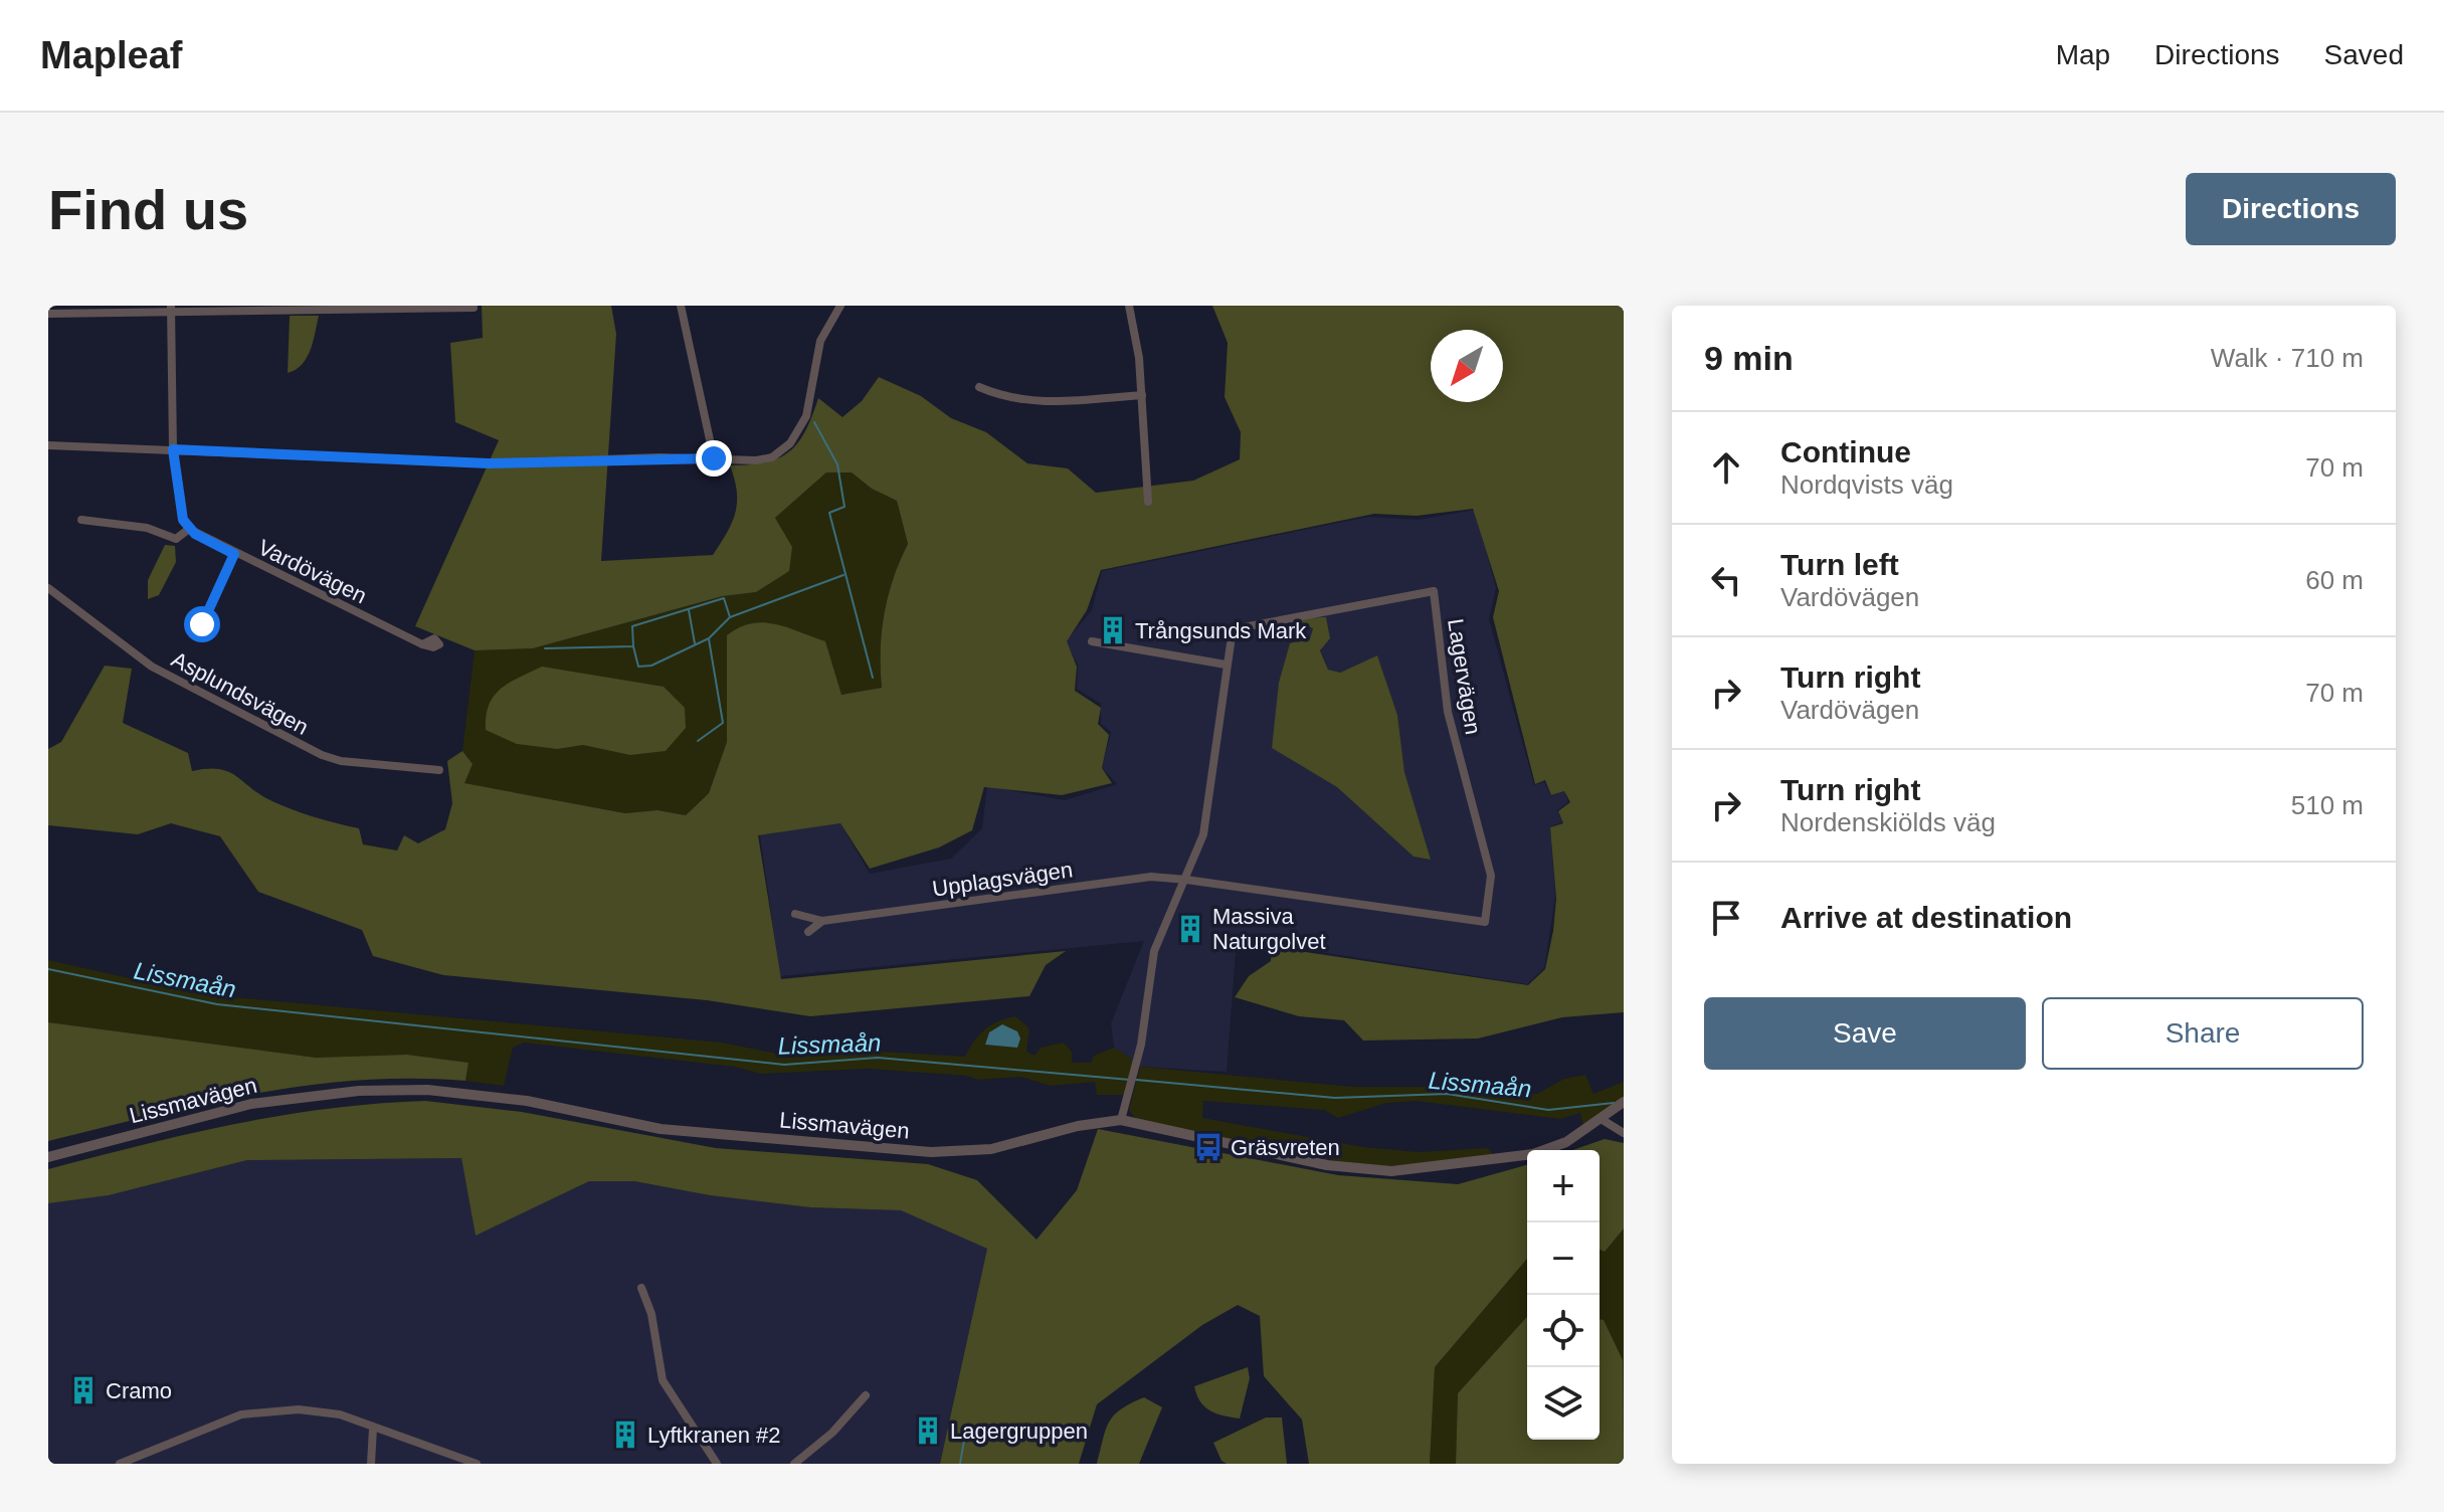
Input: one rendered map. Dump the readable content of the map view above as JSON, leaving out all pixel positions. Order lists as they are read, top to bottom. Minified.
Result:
{"streets":{"street":["Vardövägen","Lagervägen","Asplundsvägen","Upplagsvägen","Lissmavägen"]},"crossings":[["Lagervägen","Upplagsvägen"],["Lagervägen","Lissmavägen"]],"water":["Lissmaån"],"places":{"building":["Trångsunds Mark","Massiva Naturgolvet","Cramo","Lagergruppen","Lyftkranen #2"],"bus stop":["Gräsvreten"]},"north":"bottom left","page":{"header":"Mapleaf","nav":["Map","Directions","Saved"],"buttons":["Directions",["Save","Share"]],"title":"Find us","heading":["9 min","Walk · 710 m"],"list":[["Continue","Nordqvists väg","70 m"],["Turn left","Vardövägen","60 m"],["Turn right","Vardövägen","70 m"],["Turn right","Nordenskiölds väg","510 m"],"Arrive at destination"],"map_buttons":["+","−"]}}
